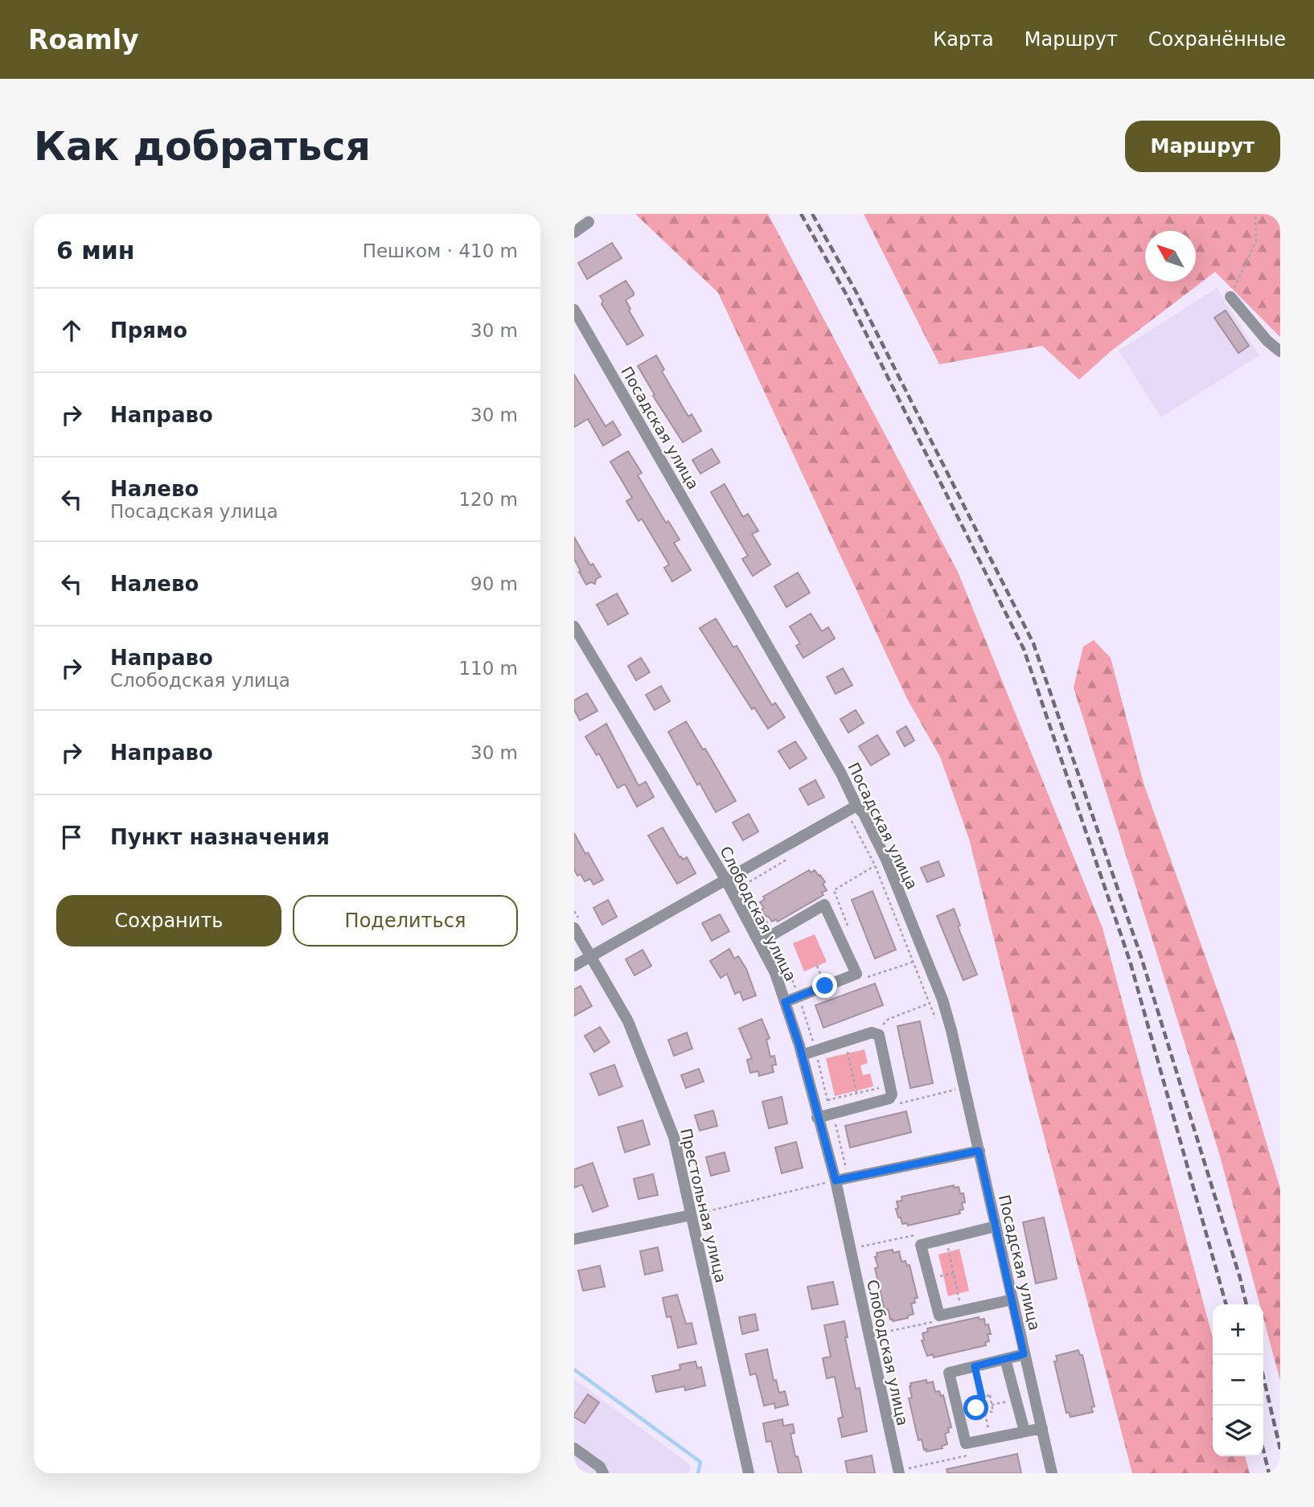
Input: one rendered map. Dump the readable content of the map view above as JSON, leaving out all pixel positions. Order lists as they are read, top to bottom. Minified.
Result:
{"streets":{"street":["Посадская улица","Слободская улица","Престольная улица"]},"north":"top left","page":{"header":"Roamly","nav":["Карта","Маршрут","Сохранённые"],"buttons":["Маршрут",["Сохранить","Поделиться"]],"title":"Как добраться","heading":["6 мин","Пешком · 410 m"],"list":[["Прямо","30 m"],["Направо","30 m"],["Налево","Посадская улица","120 m"],["Налево","90 m"],["Направо","Слободская улица","110 m"],["Направо","30 m"],"Пункт назначения"],"map_buttons":["+","−"]}}
